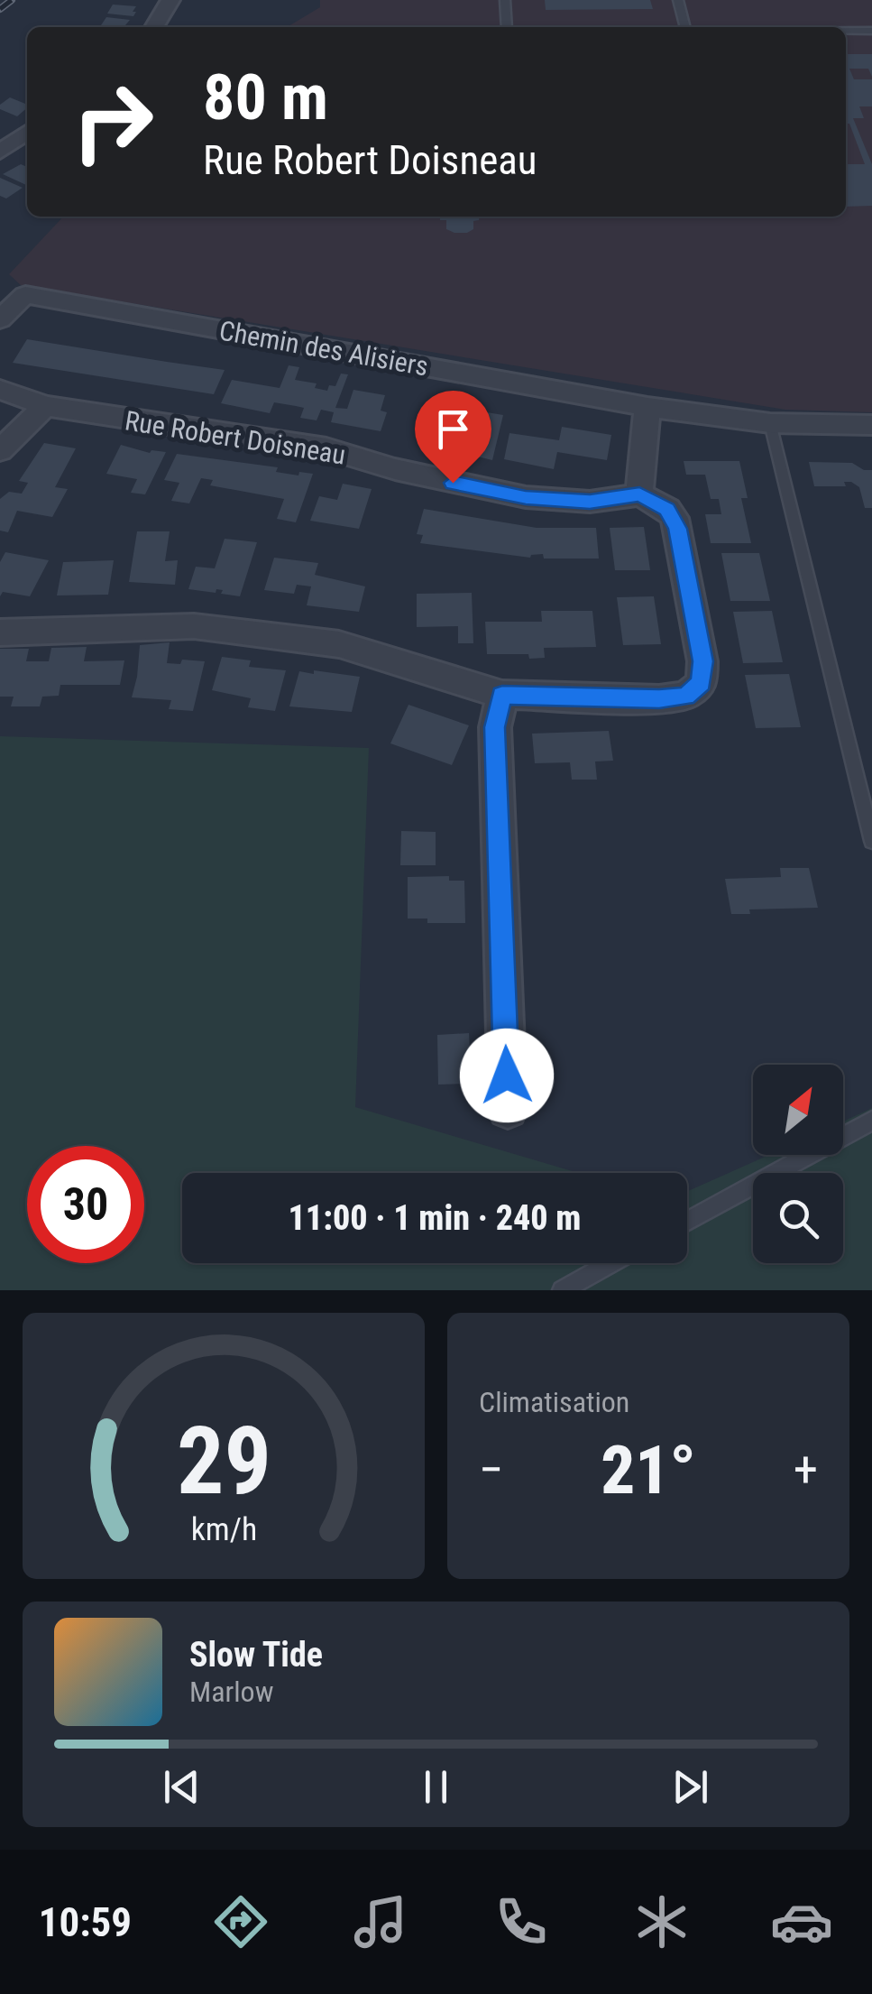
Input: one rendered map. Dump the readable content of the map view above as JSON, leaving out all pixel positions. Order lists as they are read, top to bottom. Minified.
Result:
{"streets":{"street":["Chemin des Alisiers","Rue Robert Doisneau"]},"north":"top right","page":{"turn":["80 m","Rue Robert Doisneau"],"limit":"30","trip":"11:00 · 1 min · 240 m","tile":"Climatisation","heat":["−","21°","+"],"song":["Slow Tide","Marlow"],"tabs":"10:59","gauge":["29","km/h"]}}
